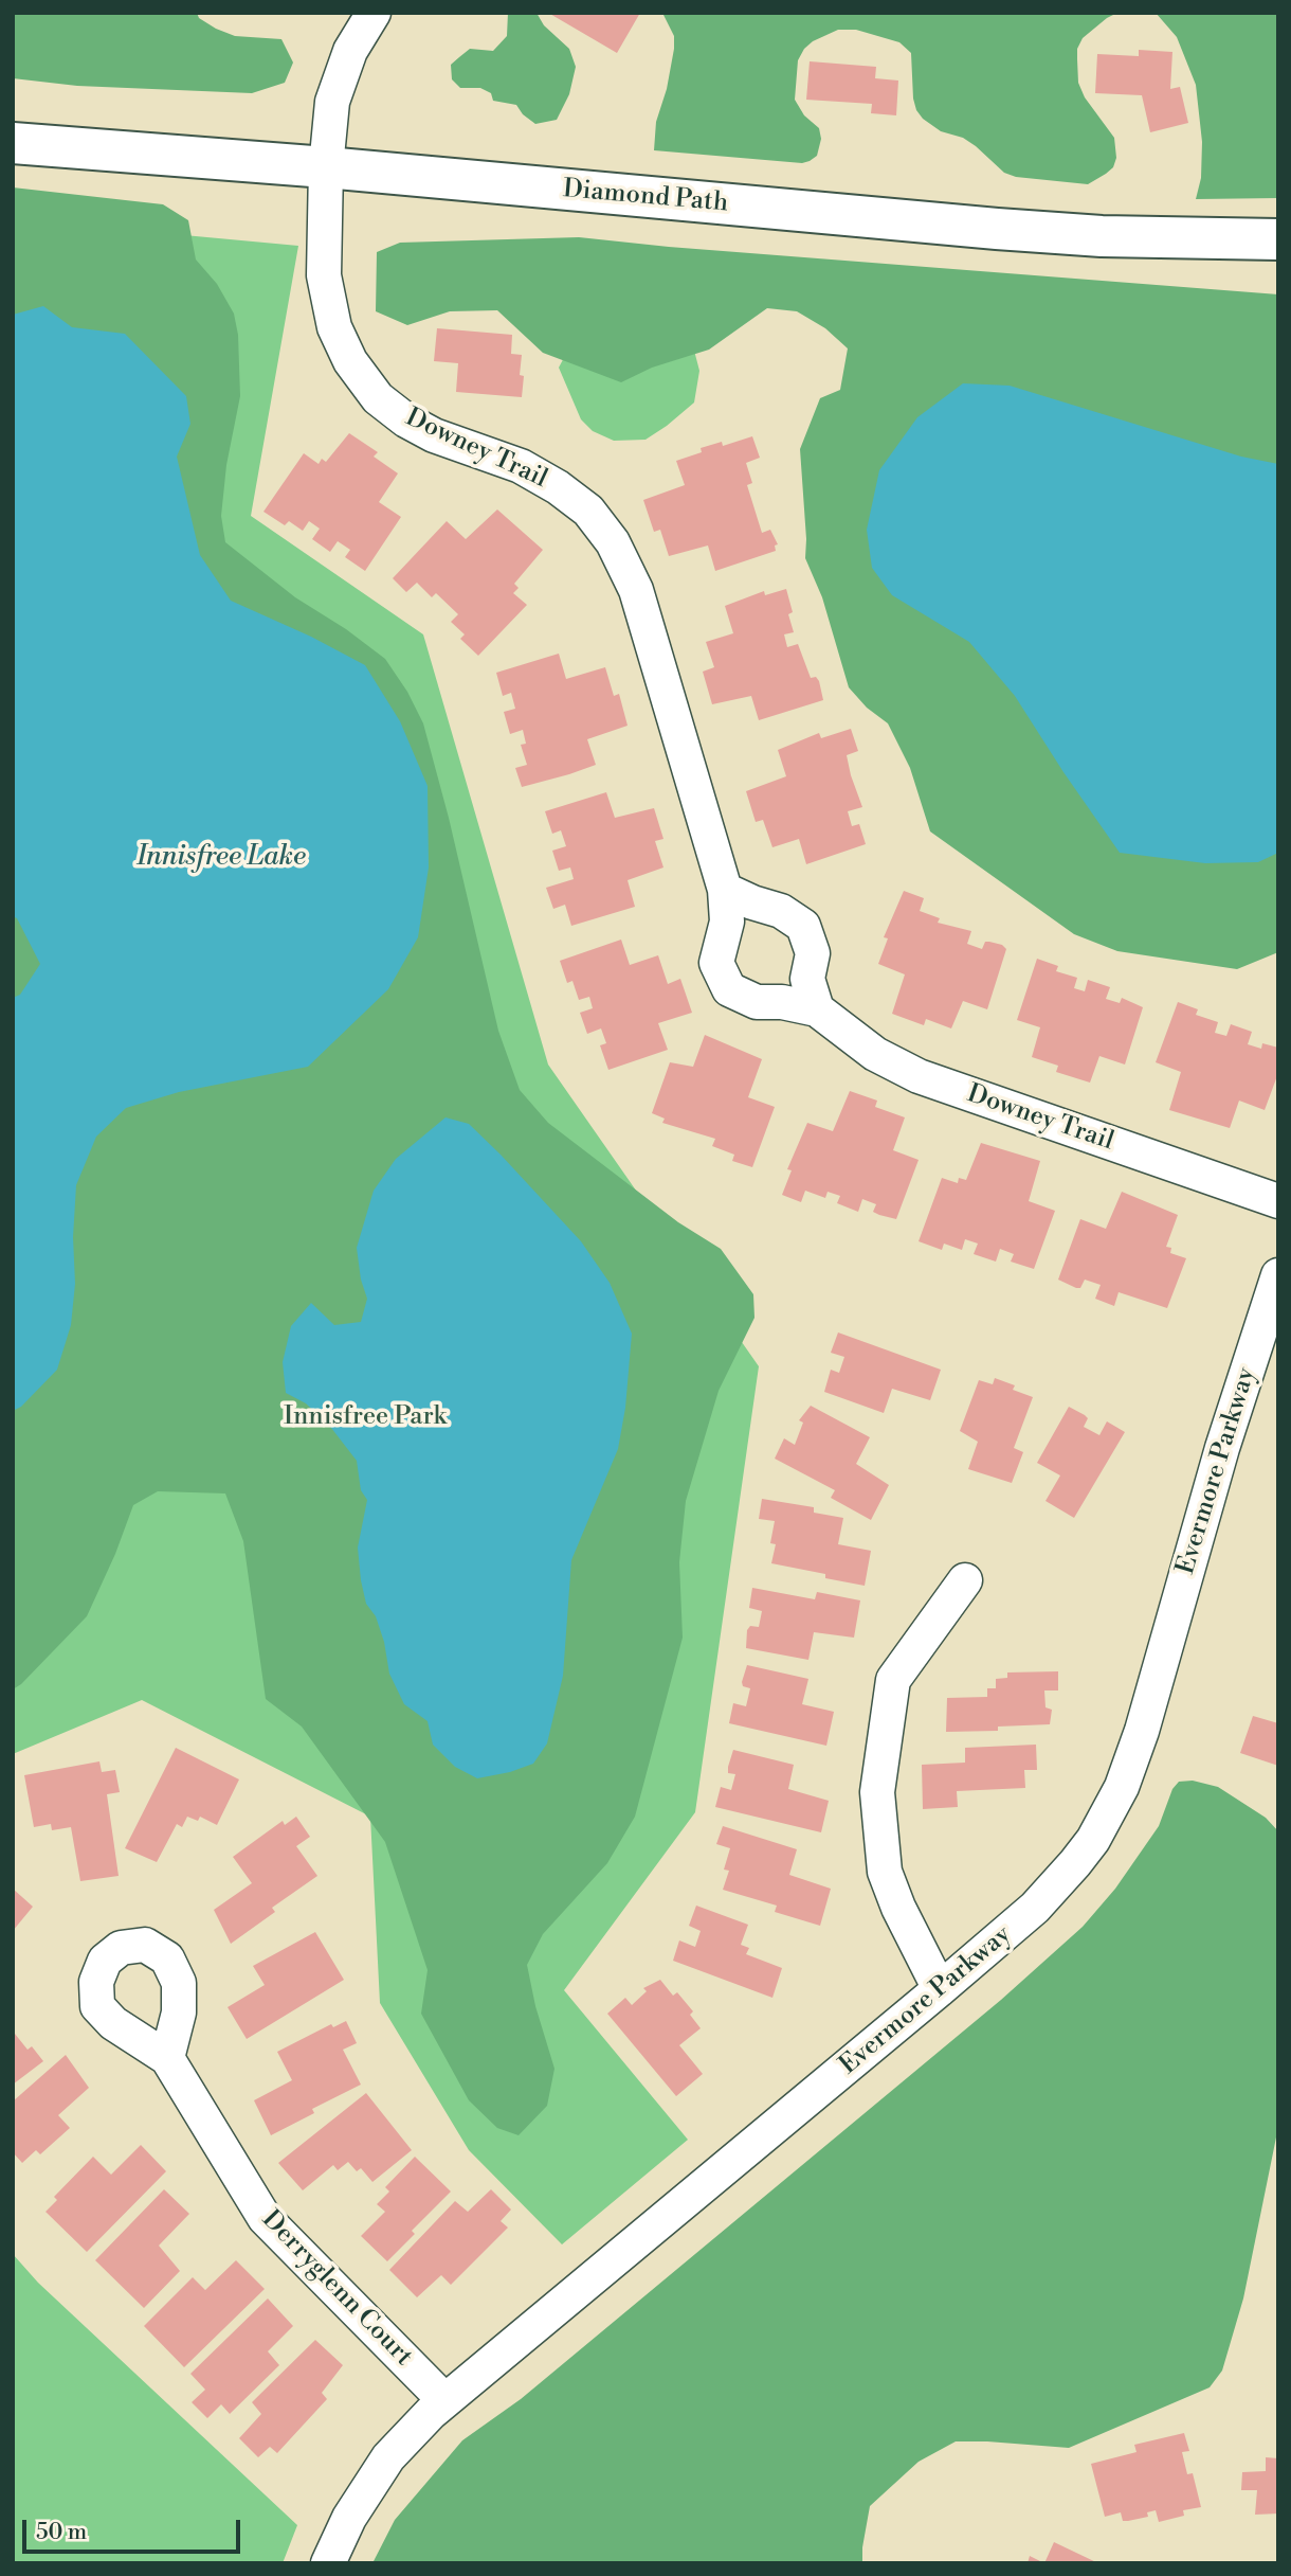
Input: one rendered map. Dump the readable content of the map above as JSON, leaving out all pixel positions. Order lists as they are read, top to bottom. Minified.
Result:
{"streets":{"street":["Diamond Path","Downey Trail","Evermore Parkway","Derryglenn Court"]},"crossings":[["Diamond Path","Downey Trail"],["Evermore Parkway","Derryglenn Court"]],"water":["Innisfree Lake"],"parks":["Innisfree Park"],"scale_bar":"50 m"}
